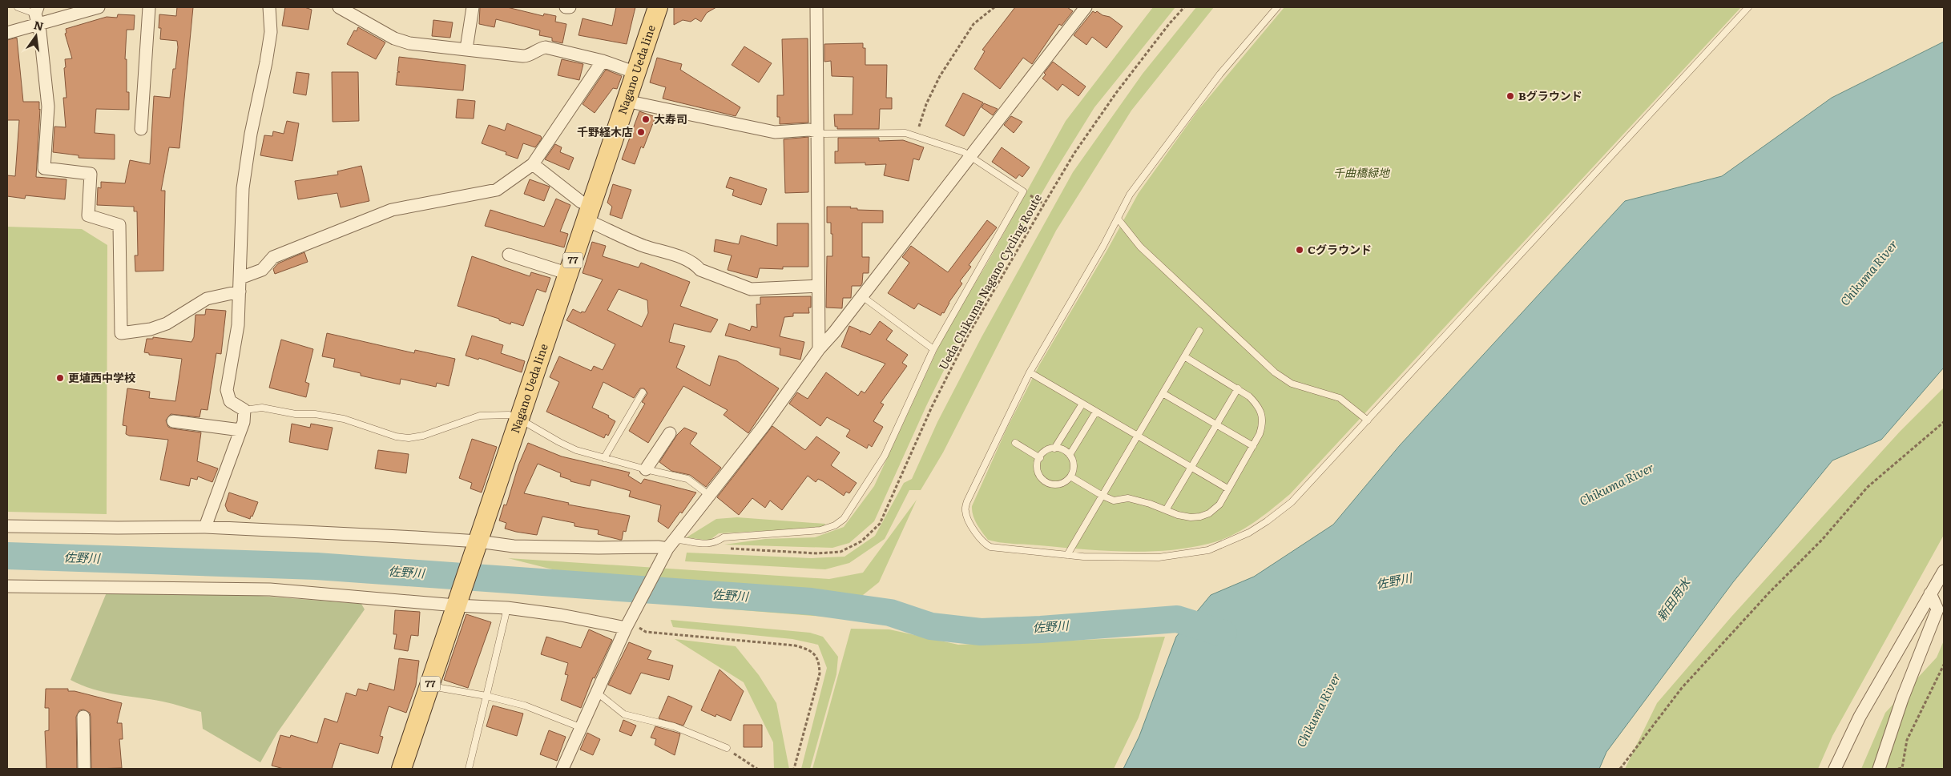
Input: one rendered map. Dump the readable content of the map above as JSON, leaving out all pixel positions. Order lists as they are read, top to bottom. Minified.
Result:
{"streets":{"main road":["Nagano Ueda line","77"],"path":["Ueda Chikuma Nagano Cycling Route"]},"water":["Chikuma River","佐野川","新田用水"],"parks":["千曲橋緑地"],"places":["Bグラウンド","大寿司","千野経木店","Cグラウンド","更埴西中学校"],"north":"top"}
